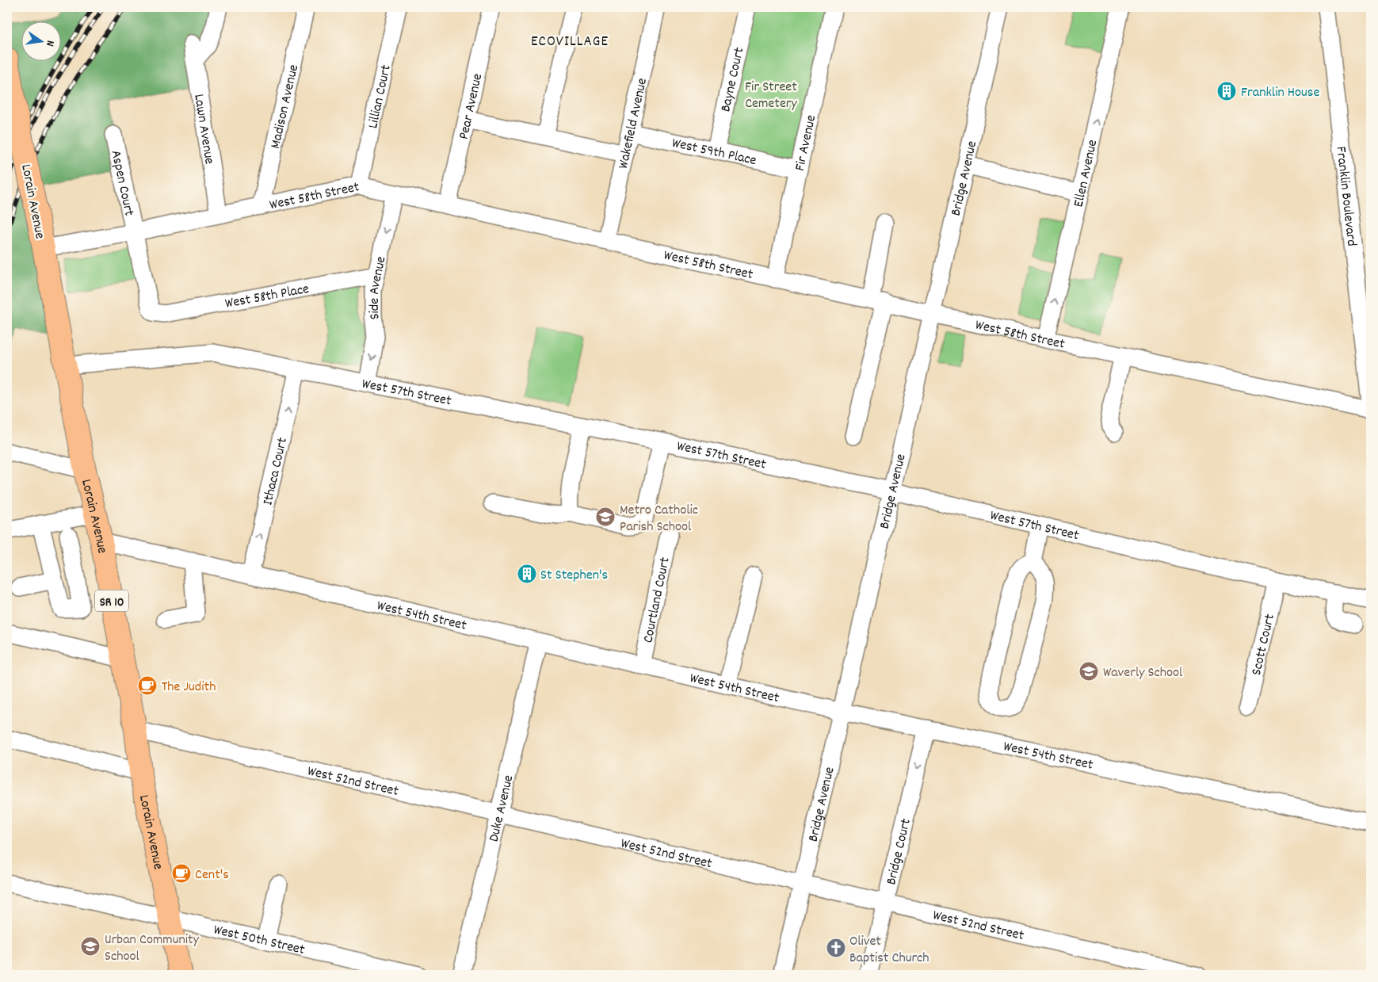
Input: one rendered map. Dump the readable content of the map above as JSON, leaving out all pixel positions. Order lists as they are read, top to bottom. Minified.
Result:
{"streets":{"main road":["Lorain Avenue","SR 10"],"street":["Bayne Court","Lillian Court","Madison Avenue","Pear Avenue","Wakefield Avenue","Lawn Avenue","Fir Avenue","West 59th Place","Ellen Avenue","Bridge Avenue","Aspen Court","West 58th Street","Franklin Boulevard","Side Avenue","West 58th Place","West 57th Street","Ithaca Court","Courtland Court","West 54th Street","Scott Court","West 52nd Street","Duke Avenue","Bridge Court","West 50th Street"]},"crossings":[["Bayne Court","West 59th Place"],["Lillian Court","West 58th Street"],["Madison Avenue","West 58th Street"],["Pear Avenue","West 58th Street"],["Wakefield Avenue","West 59th Place"],["Wakefield Avenue","West 58th Street"],["Lawn Avenue","West 58th Street"],["Fir Avenue","West 59th Place"],["Fir Avenue","West 58th Street"],["Ellen Avenue","West 58th Street"],["Bridge Avenue","West 58th Street"],["Bridge Avenue","West 57th Street"],["Bridge Avenue","West 54th Street"],["Bridge Avenue","West 52nd Street"],["Aspen Court","West 58th Street"],["Aspen Court","West 58th Place"],["West 58th Street","Franklin Boulevard"],["West 58th Street","Lorain Avenue"],["West 58th Street","Side Avenue"],["Lorain Avenue","West 57th Street"],["Lorain Avenue","West 54th Street"],["Lorain Avenue","West 52nd Street"],["Lorain Avenue","West 50th Street"],["Side Avenue","West 58th Place"],["Side Avenue","West 57th Street"],["West 57th Street","Ithaca Court"],["West 57th Street","Scott Court"],["Ithaca Court","West 54th Street"],["Courtland Court","West 54th Street"],["West 54th Street","Duke Avenue"],["West 54th Street","Bridge Court"],["West 52nd Street","Duke Avenue"],["West 52nd Street","Bridge Court"]],"one_way":["Ellen Avenue","Side Avenue","Ithaca Court","Bridge Court"],"districts":["ECOVILLAGE"],"parks":["Fir Street Cemetery"],"places":{"building":["Franklin House","St Stephen's"],"school or university":["Metro Catholic Parish School","Waverly School","Urban Community School"],"cafe":["The Judith","Cent's"],"church":["Olivet Baptist Church"]},"north":"right"}
